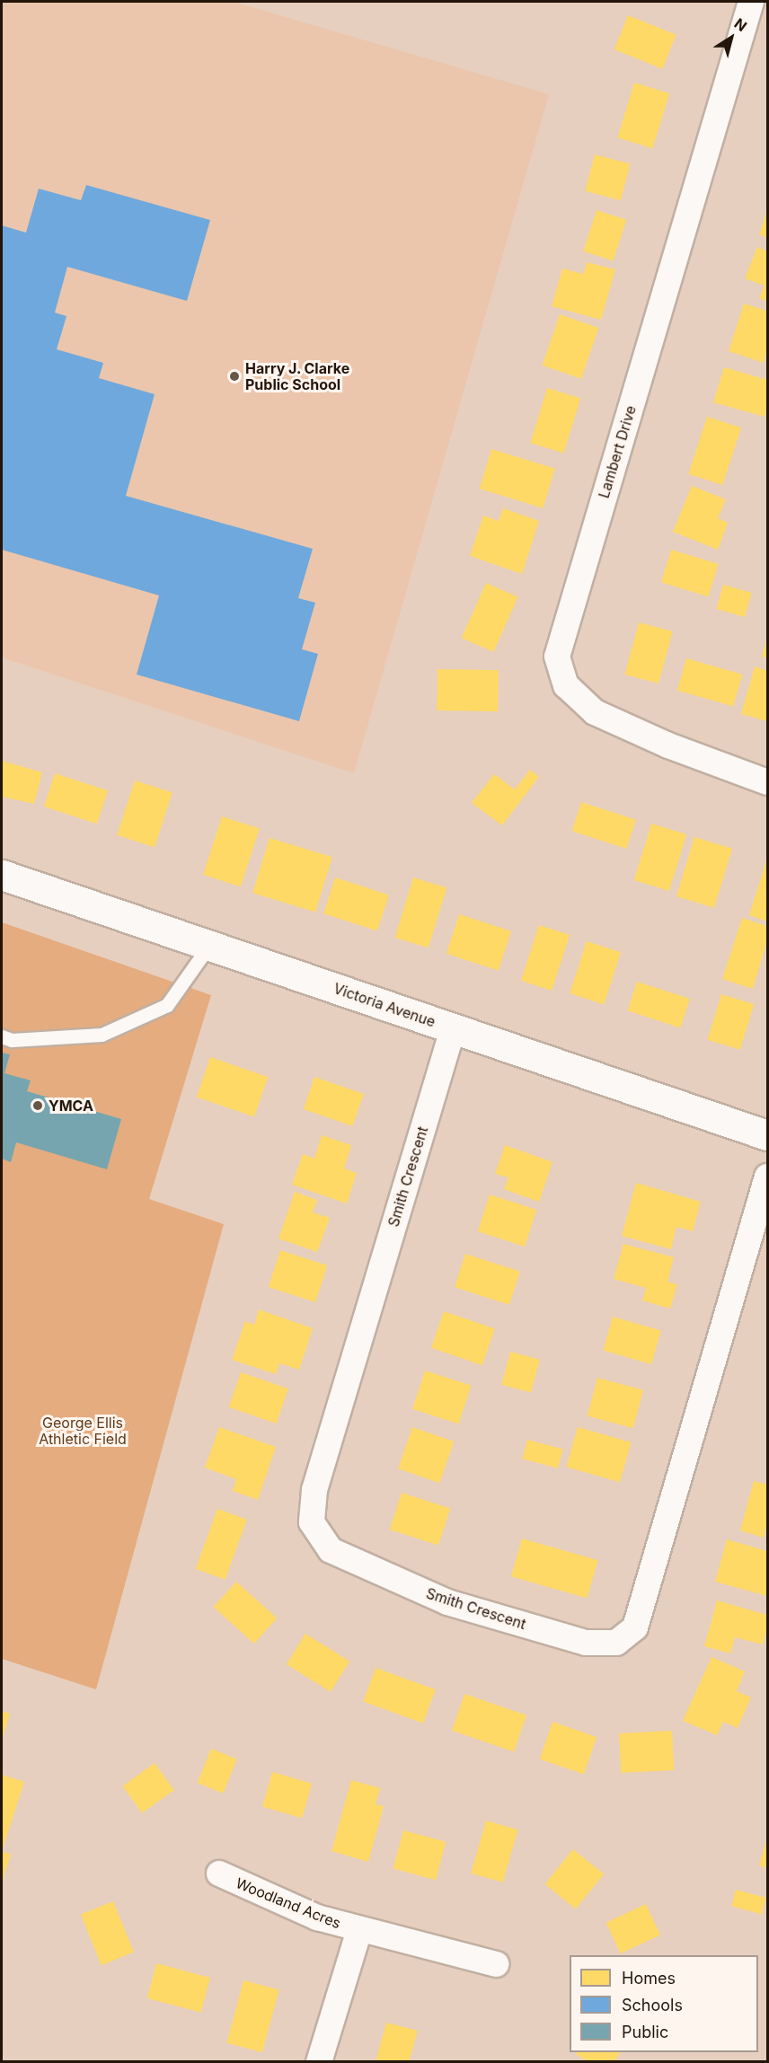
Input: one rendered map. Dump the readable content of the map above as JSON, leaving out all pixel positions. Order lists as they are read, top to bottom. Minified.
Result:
{"streets":{"street":["Lambert Drive","Victoria Avenue","Smith Crescent","Woodland Acres"]},"crossings":[["Victoria Avenue","Smith Crescent"]],"parks":["George Ellis Athletic Field"],"places":["Harry J. Clarke Public School","YMCA"],"legend":["Homes","Schools","Public"],"north":"top right"}
